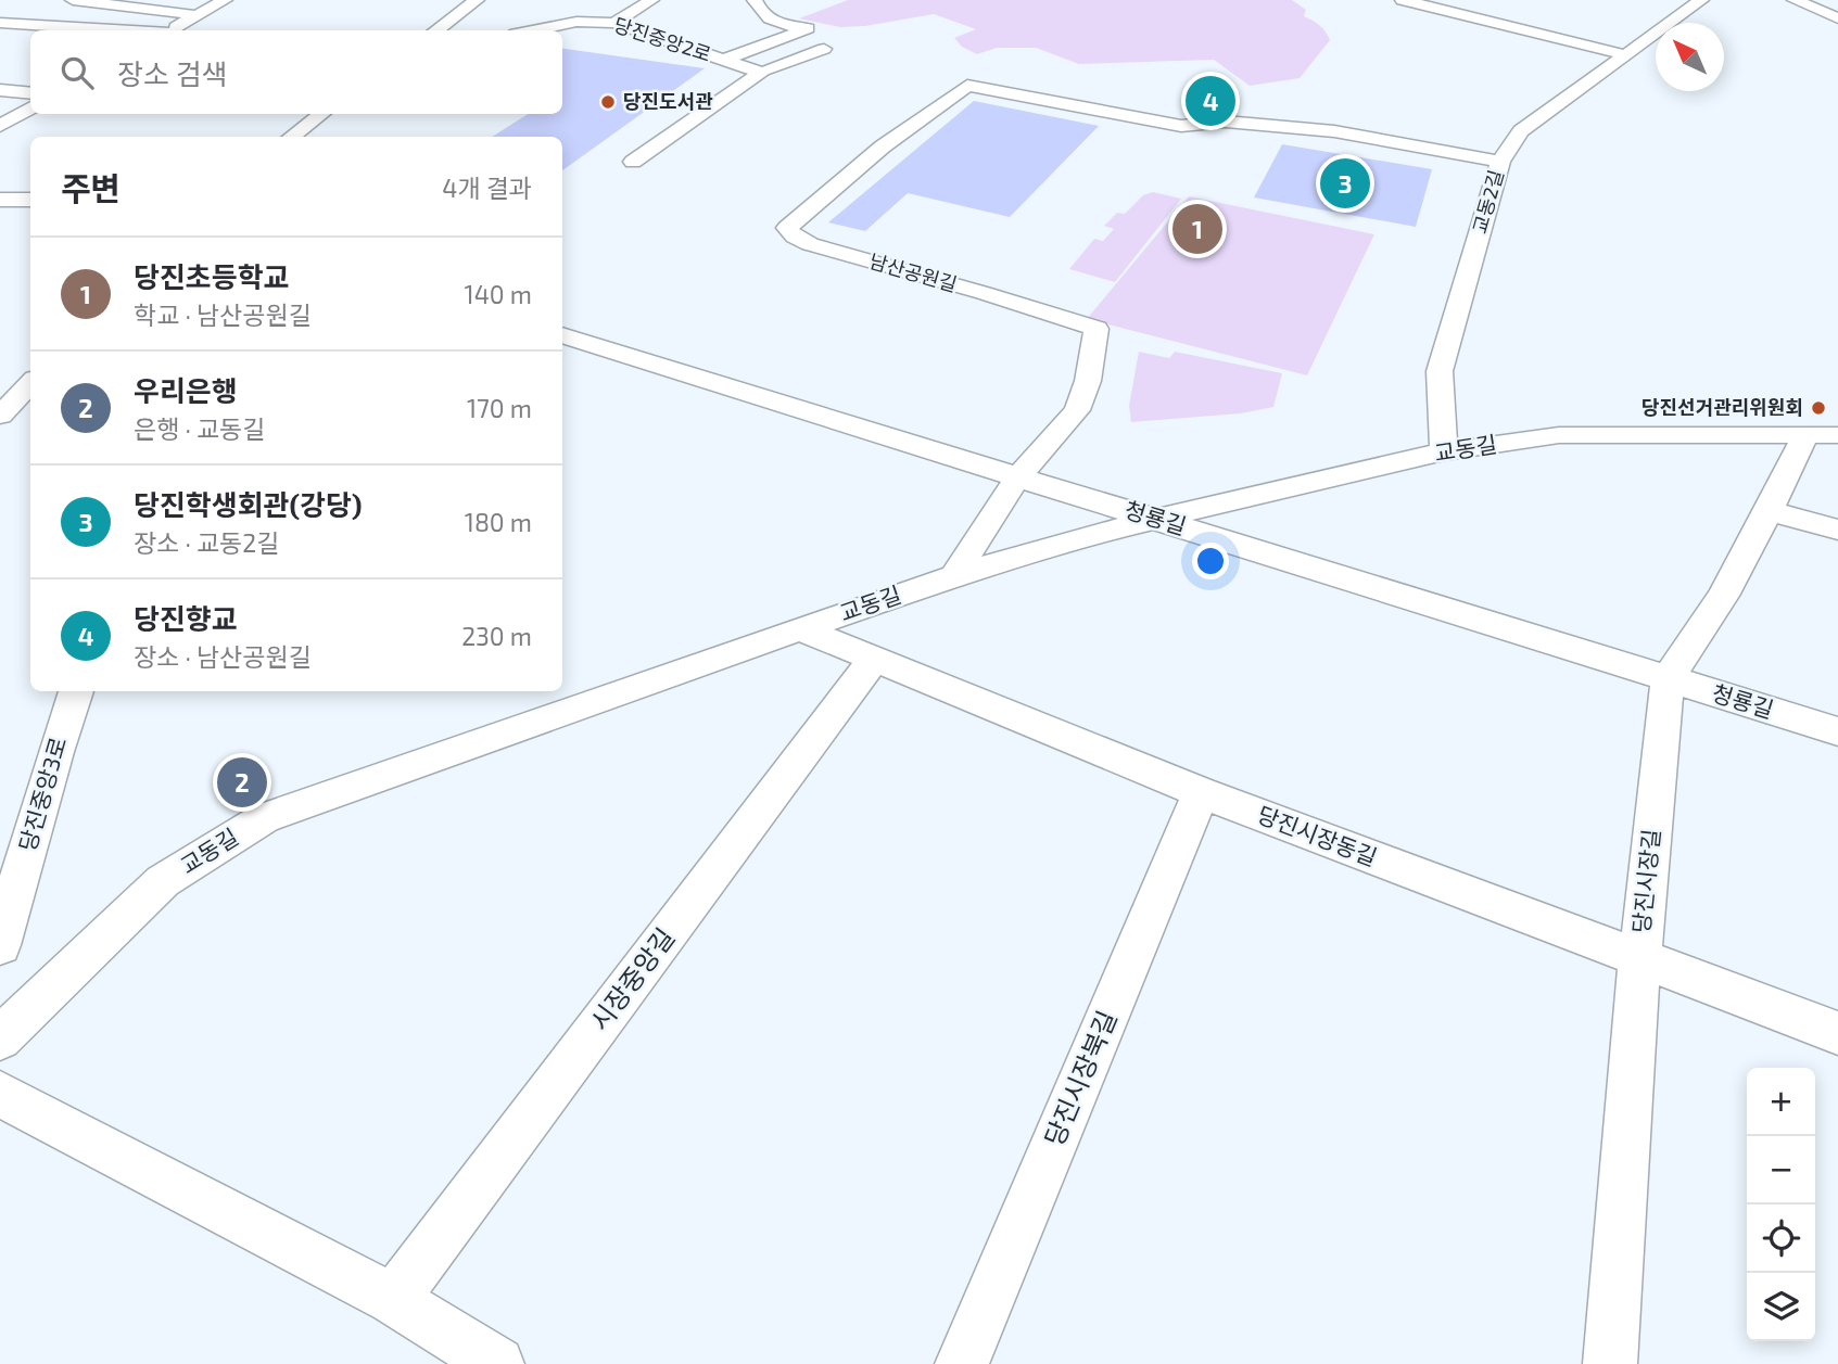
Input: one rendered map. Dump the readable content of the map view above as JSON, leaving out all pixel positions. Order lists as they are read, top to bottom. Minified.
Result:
{"streets":{"street":["당진중앙2로","교동2길","남산공원길","교동길","청룡길","당진중앙3로","당진시장동길","당진시장길","시장중앙길","당진시장북길"]},"crossings":[["교동2길","남산공원길"],["교동2길","교동길"],["남산공원길","청룡길"],["교동길","청룡길"],["교동길","당진시장동길"],["교동길","당진시장길"],["청룡길","당진시장길"],["당진시장동길","당진시장길"],["당진시장동길","시장중앙길"],["당진시장동길","당진시장북길"]],"places":["당진도서관","당진선거관리위원회"],"north":"top left","page":{"search":"장소 검색","pins":["4","3","1","2"],"heading":["주변","4개 결과"],"list":[{"mark":"1","name":"당진초등학교","note":"학교 · 남산공원길","value":"140 m"},{"mark":"2","name":"우리은행","note":"은행 · 교동길","value":"170 m"},{"mark":"3","name":"당진학생회관(강당)","note":"장소 · 교동2길","value":"180 m"},{"mark":"4","name":"당진향교","note":"장소 · 남산공원길","value":"230 m"}],"map_buttons":["+","−"]}}
